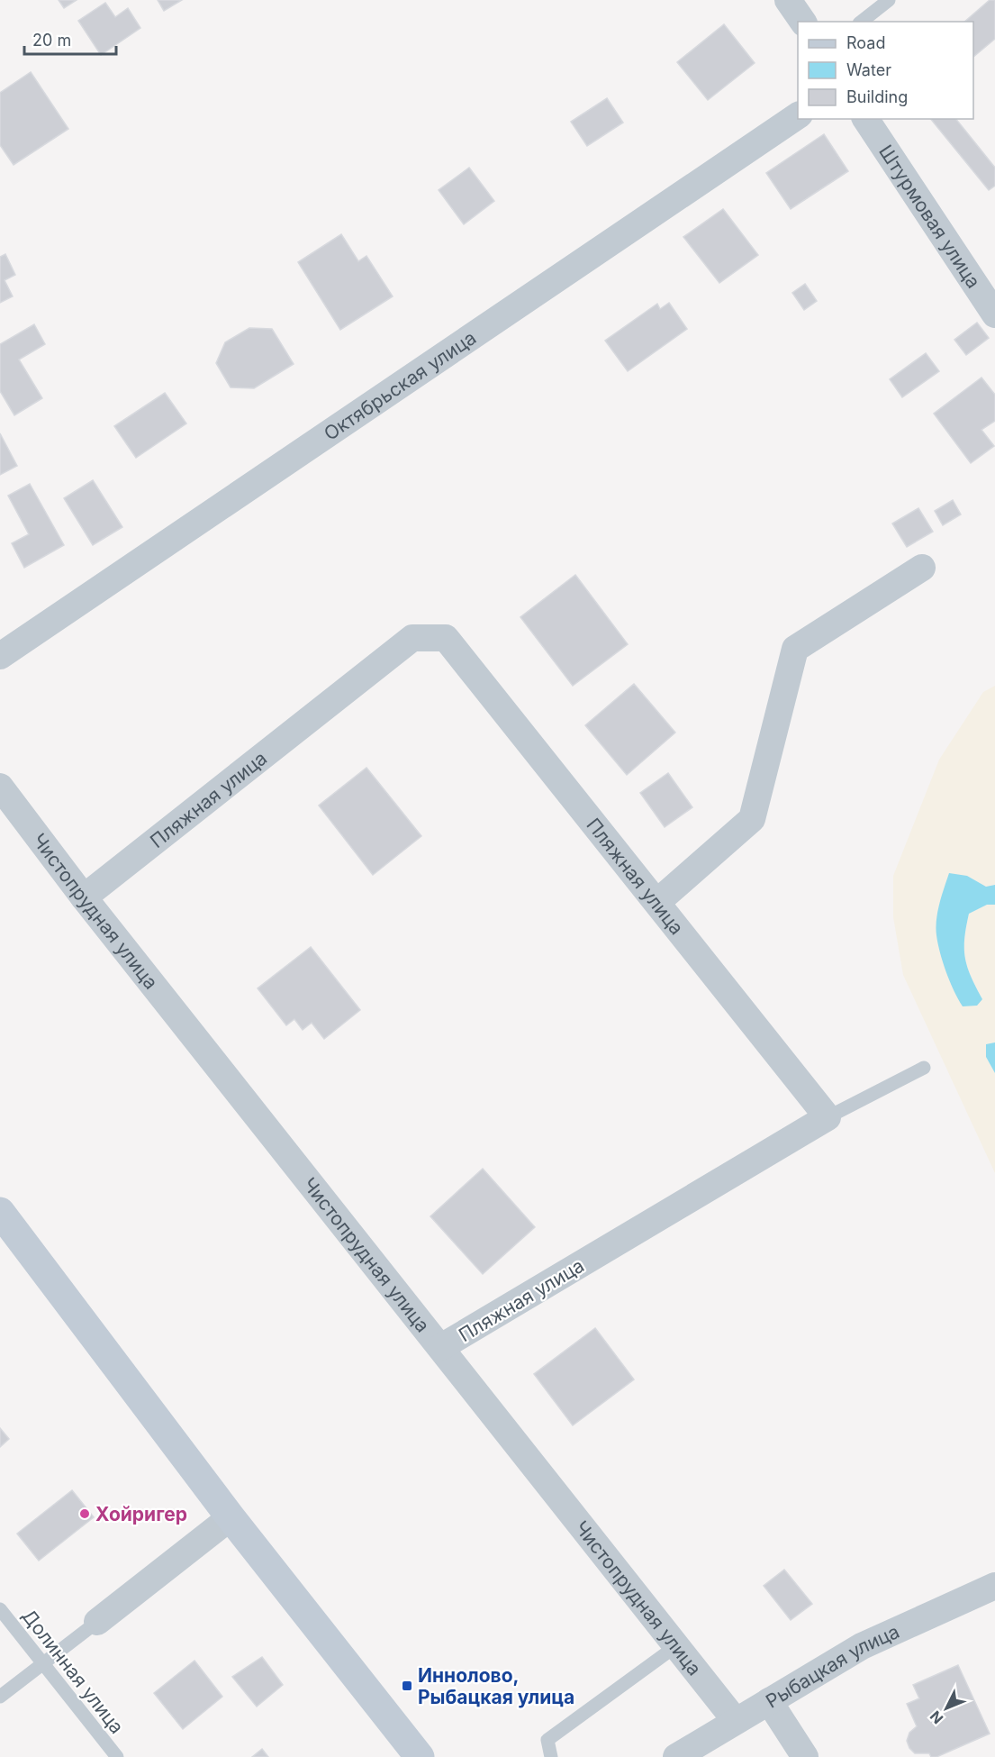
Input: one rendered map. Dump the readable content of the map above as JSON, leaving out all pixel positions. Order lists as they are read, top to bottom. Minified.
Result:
{"streets":{"street":["Штурмовая улица","Октябрьская улица","Пляжная улица","Чистопрудная улица","Рыбацкая улица"],"lane":["Долинная улица"]},"crossings":[["Пляжная улица","Чистопрудная улица"],["Чистопрудная улица","Рыбацкая улица"]],"places":{"other":["Хойригер"],"transit":["Иннолово, Рыбацкая улица"]},"legend":["Road","Water","Building"],"scale_bar":"20 m","north":"bottom left"}
